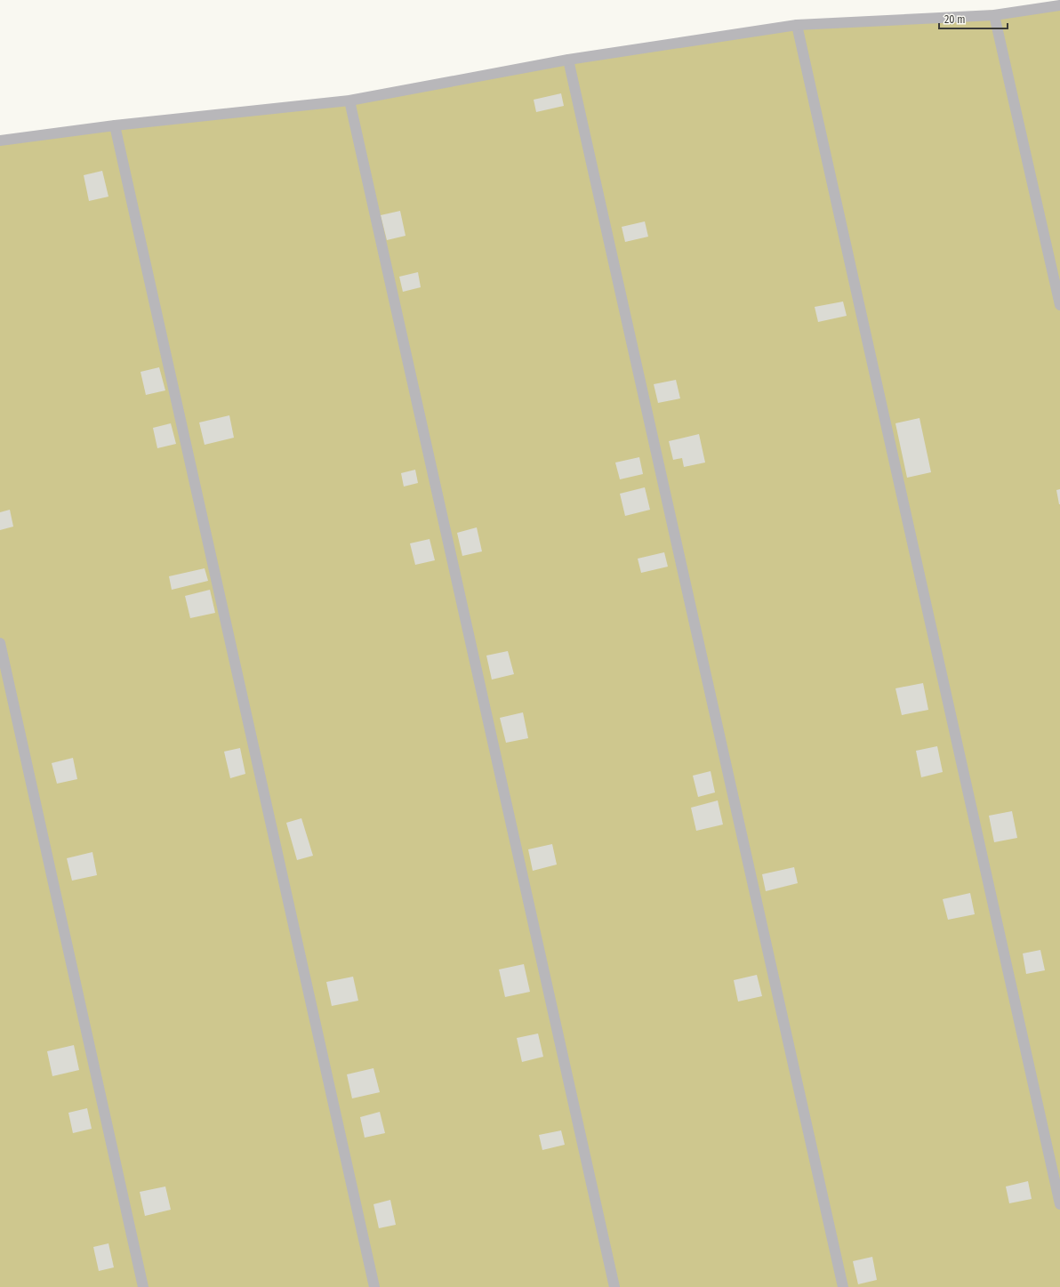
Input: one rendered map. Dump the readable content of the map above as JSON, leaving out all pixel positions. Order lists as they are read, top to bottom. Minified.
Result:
{"scale_bar":"20 m"}
